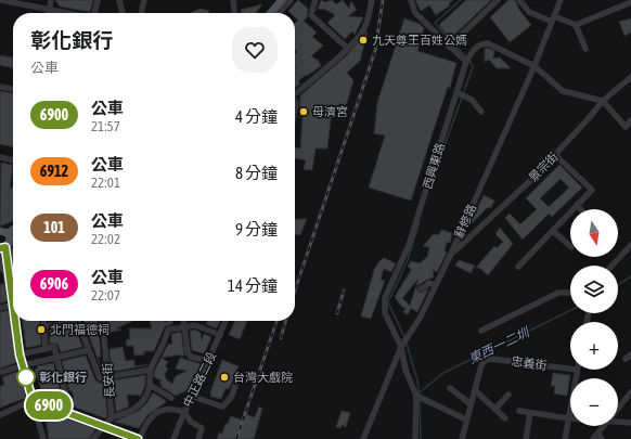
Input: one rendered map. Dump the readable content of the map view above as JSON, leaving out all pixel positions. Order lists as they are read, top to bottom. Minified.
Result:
{"streets":{"street":["西興東路","景宗街","辭修路","忠義街","中正路二段","長安街"]},"crossings":[["西興東路","辭修路"],["景宗街","辭修路"]],"water":["東西一二圳"],"places":["九天尊王百姓公媽","母濟宮","北門福德祠","彰化銀行","台灣大戲院"],"lines":["bus line 6900"],"north":"bottom","page":{"on_map":"6900","heading":["彰化銀行","公車"],"list":[{"mark":"6900","name":"公車","note":"21:57","value":"4 分鐘"},{"mark":"6912","name":"公車","note":"22:01","value":"8 分鐘"},{"mark":"101","name":"公車","note":"22:02","value":"9 分鐘"},{"mark":"6906","name":"公車","note":"22:07","value":"14 分鐘"}],"map_buttons":["+","−"]}}
